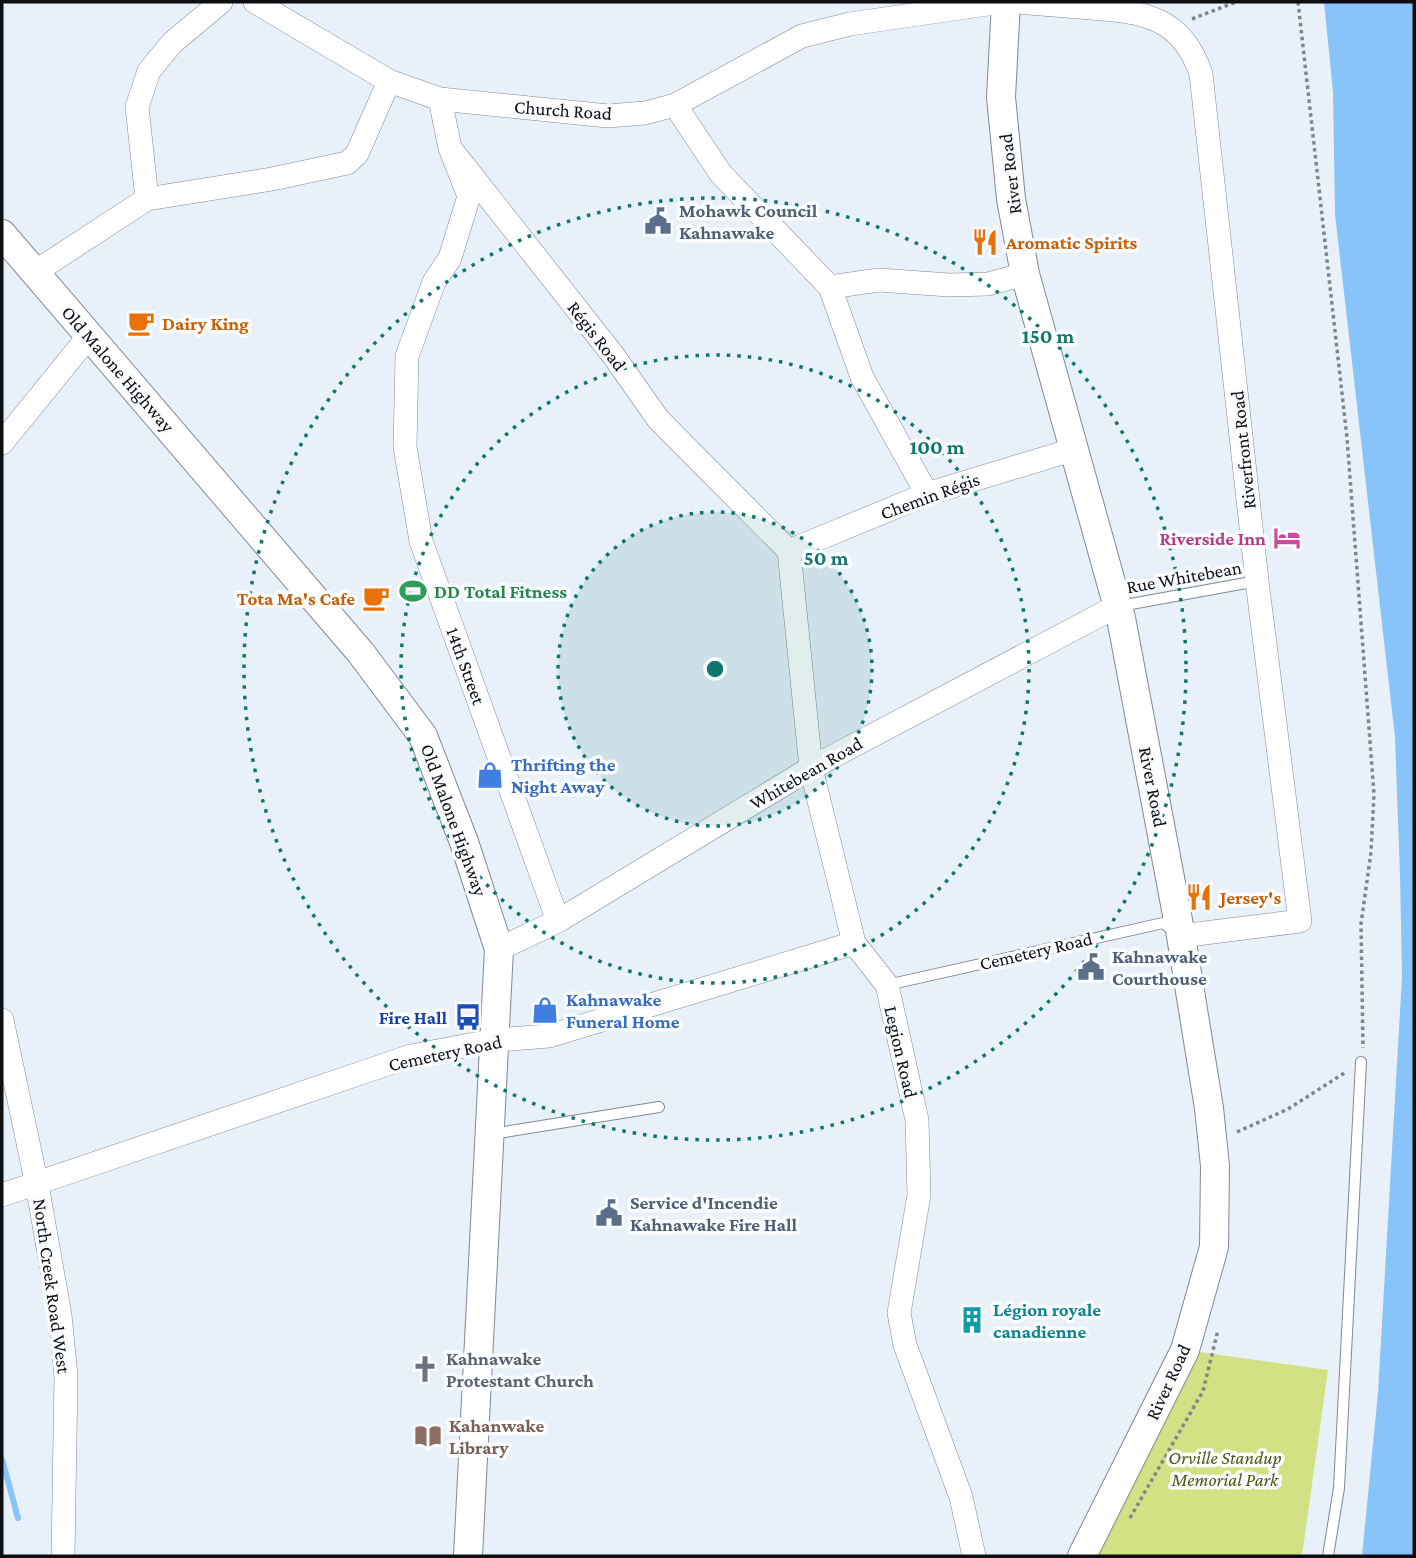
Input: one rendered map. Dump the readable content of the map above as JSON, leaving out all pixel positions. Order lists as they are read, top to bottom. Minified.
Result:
{"streets":{"street":["Church Road","River Road","Régis Road","Old Malone Highway","Riverfront Road","Chemin Régis","14th Street","Whitebean Road","Cemetery Road","Legion Road","North Creek Road West"],"lane":["Rue Whitebean"]},"crossings":[["Church Road","River Road"],["Church Road","Régis Road"],["River Road","Riverfront Road"],["River Road","Chemin Régis"],["River Road","Rue Whitebean"],["River Road","Whitebean Road"],["River Road","Cemetery Road"],["Régis Road","Chemin Régis"],["Régis Road","14th Street"],["Régis Road","Legion Road"],["Old Malone Highway","Whitebean Road"],["Old Malone Highway","Cemetery Road"],["Riverfront Road","Rue Whitebean"],["Riverfront Road","Cemetery Road"],["Chemin Régis","Legion Road"],["Rue Whitebean","Whitebean Road"],["14th Street","Whitebean Road"],["Whitebean Road","Legion Road"],["Cemetery Road","Legion Road"],["Cemetery Road","North Creek Road West"]],"parks":["Orville Standup Memorial Park"],"places":{"public building":["Mohawk Council Kahnawake","Kahnawake Courthouse","Service d'Incendie Kahnawake Fire Hall"],"restaurant":["Aromatic Spirits","Jersey's"],"cafe":["Dairy King","Tota Ma's Cafe"],"hotel":["Riverside Inn"],"sports":["DD Total Fitness"],"shop":["Thrifting the Night Away","Kahnawake Funeral Home"],"bus stop":["Fire Hall"],"building":["Légion royale canadienne"],"church":["Kahnawake Protestant Church"],"library":["Kahanwake Library"]},"rings":["150 m","100 m","50 m"]}
